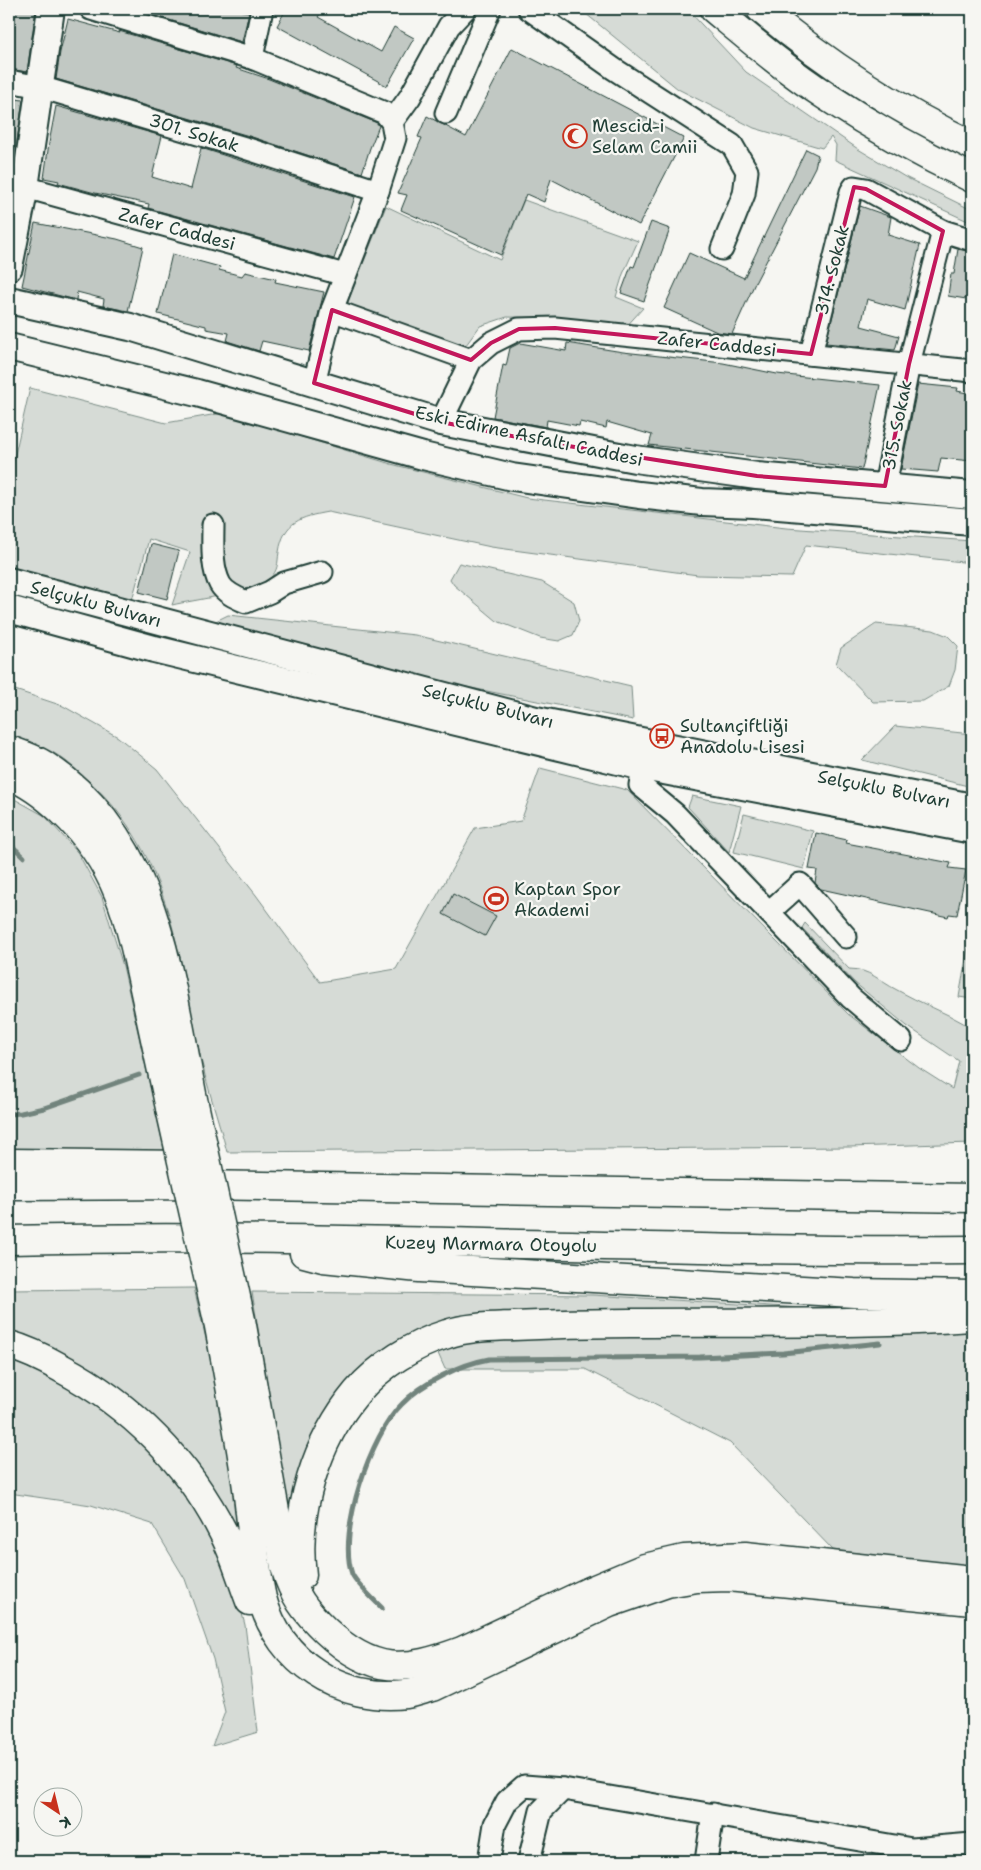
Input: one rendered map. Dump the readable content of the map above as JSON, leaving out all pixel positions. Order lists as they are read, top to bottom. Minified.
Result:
{"streets":{"highway":["Kuzey Marmara Otoyolu"],"main road":["Eski Edirne Asfaltı Caddesi","Selçuklu Bulvarı"],"street":["301. Sokak","Zafer Caddesi","314. Sokak","315. Sokak"]},"crossings":[["Zafer Caddesi","314. Sokak"],["Zafer Caddesi","315. Sokak"],["Zafer Caddesi","Eski Edirne Asfaltı Caddesi"],["314. Sokak","315. Sokak"],["315. Sokak","Eski Edirne Asfaltı Caddesi"]],"places":{"mosque":["Mescid-i Selam Camii"],"bus stop":["Sultançiftliği Anadolu Lisesi"],"sports":["Kaptan Spor Akademi"]},"north":"bottom right"}
